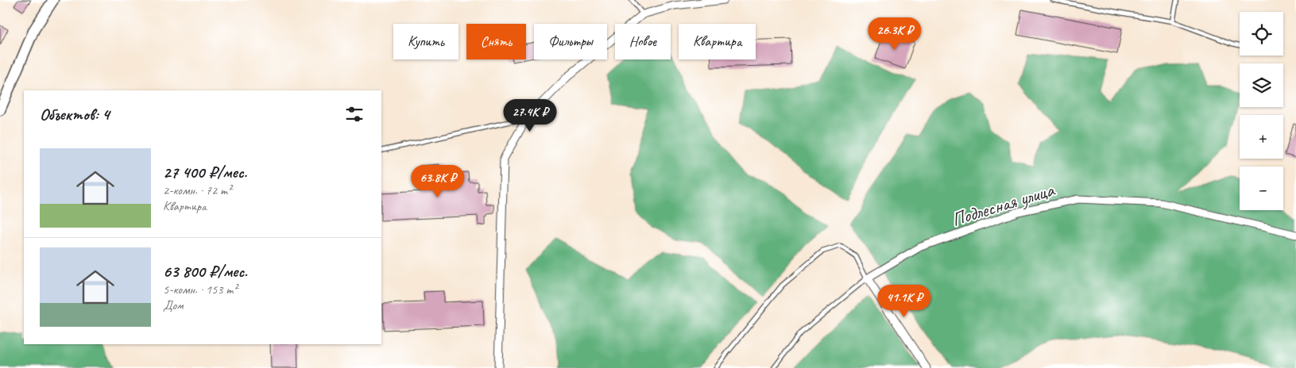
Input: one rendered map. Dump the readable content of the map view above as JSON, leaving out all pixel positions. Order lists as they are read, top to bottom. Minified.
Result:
{"streets":{"street":["Подлесная улица"]},"page":{"map_buttons":["+","−"],"price":["26.3K ₽","27.4K ₽","63.8K ₽","41.1K ₽"],"chip":["Купить","Снять","Фильтры","Новое","Квартира"],"heading":"Объектов: 4","list":[{"name":"27 400 ₽/мес.","note":"2-комн. · 72 m² · Квартира"},{"name":"63 800 ₽/мес.","note":"5-комн. · 153 m² · Дом"}]}}
